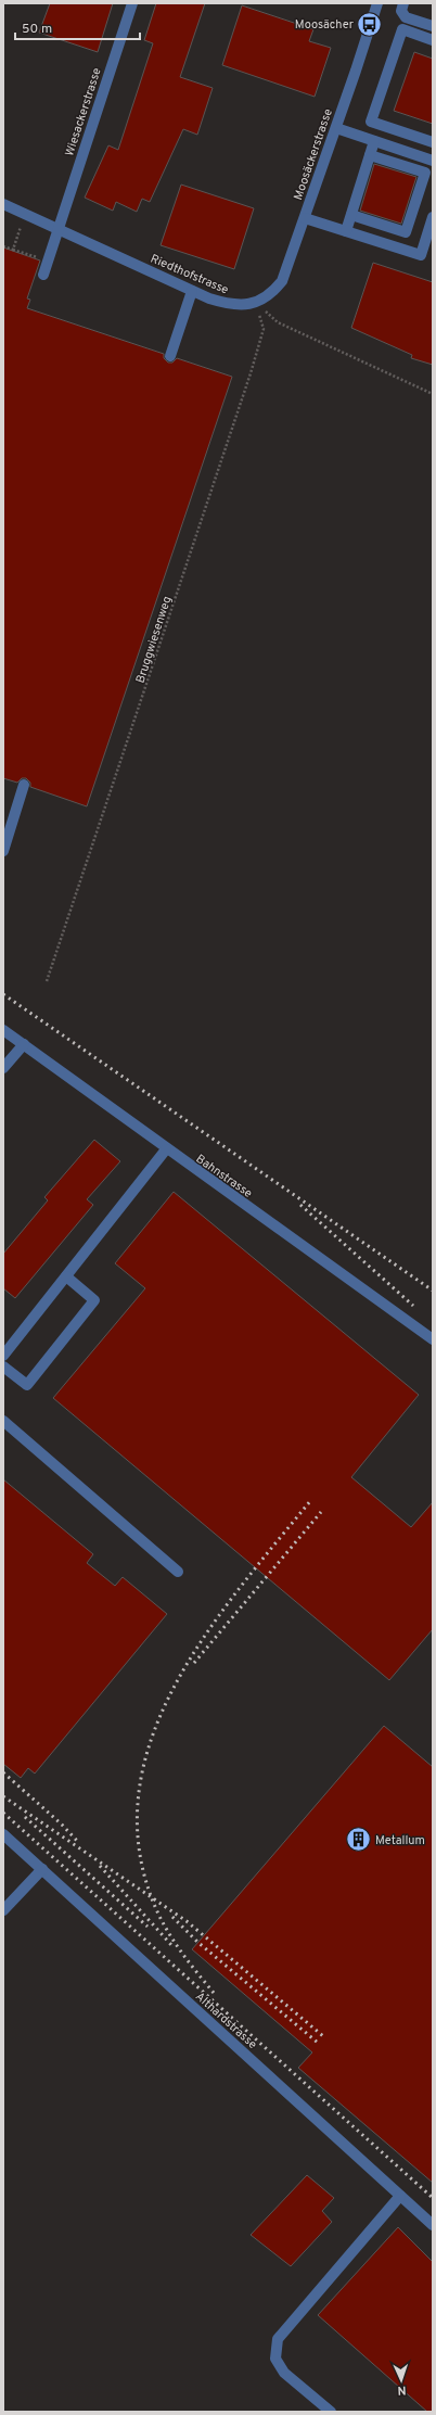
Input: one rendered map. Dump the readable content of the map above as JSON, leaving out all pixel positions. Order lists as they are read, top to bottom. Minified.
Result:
{"streets":{"street":["Wiesackerstrasse","Moosäckerstrasse","Riedthofstrasse","Bahnstrasse","Althardstrasse"],"path":["Bruggwiesenweg"]},"crossings":[["Wiesackerstrasse","Riedthofstrasse"],["Moosäckerstrasse","Riedthofstrasse"],["Moosäckerstrasse","Bruggwiesenweg"],["Riedthofstrasse","Bruggwiesenweg"]],"places":{"bus stop":["Moosächer"],"building":["Metallum"]},"scale_bar":"50 m","north":"bottom"}
